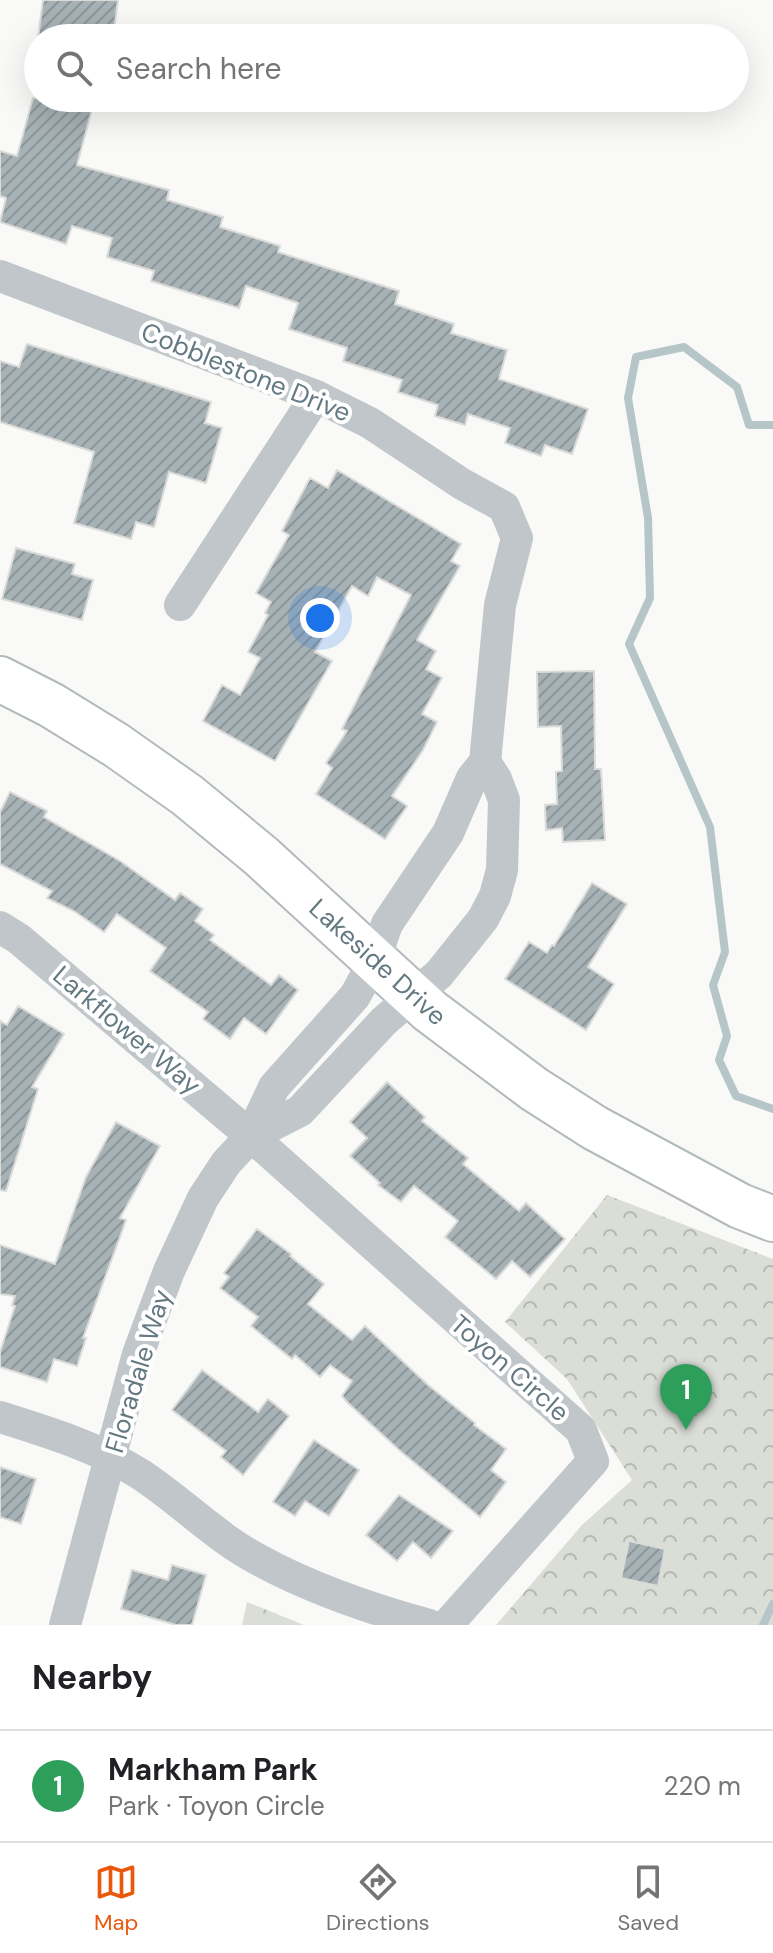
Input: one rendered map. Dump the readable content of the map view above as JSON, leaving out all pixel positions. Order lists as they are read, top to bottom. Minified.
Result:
{"streets":{"street":["Cobblestone Drive","Lakeside Drive","Larkflower Way","Toyon Circle","Floradale Way"]},"crossings":[["Cobblestone Drive","Lakeside Drive"],["Cobblestone Drive","Floradale Way"],["Lakeside Drive","Floradale Way"],["Larkflower Way","Toyon Circle"],["Larkflower Way","Floradale Way"],["Toyon Circle","Floradale Way"]],"page":{"search":"Search here","pins":"1","heading":"Nearby","list":[{"mark":"1","name":"Markham Park","note":"Park · Toyon Circle","value":"220 m"}],"nav":["Map","Directions","Saved"]}}
